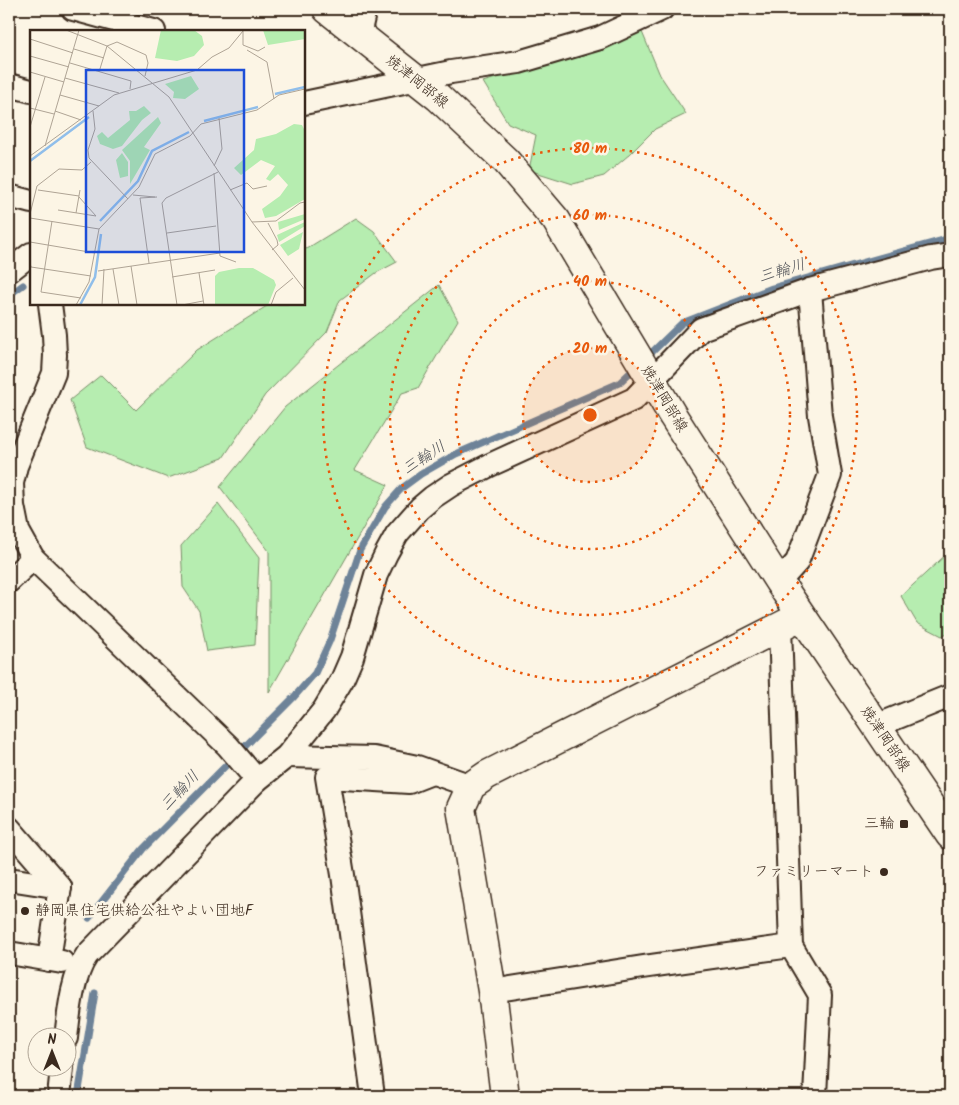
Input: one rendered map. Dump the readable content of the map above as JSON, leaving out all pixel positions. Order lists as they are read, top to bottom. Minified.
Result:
{"streets":{"main road":["焼津岡部線"]},"water":["三輪川"],"places":{"transit":["三輪"],"other":["ファミリーマート","静岡県住宅供給公社やよい団地F"]},"north":"top","rings":["80 m","60 m","40 m","20 m"]}
